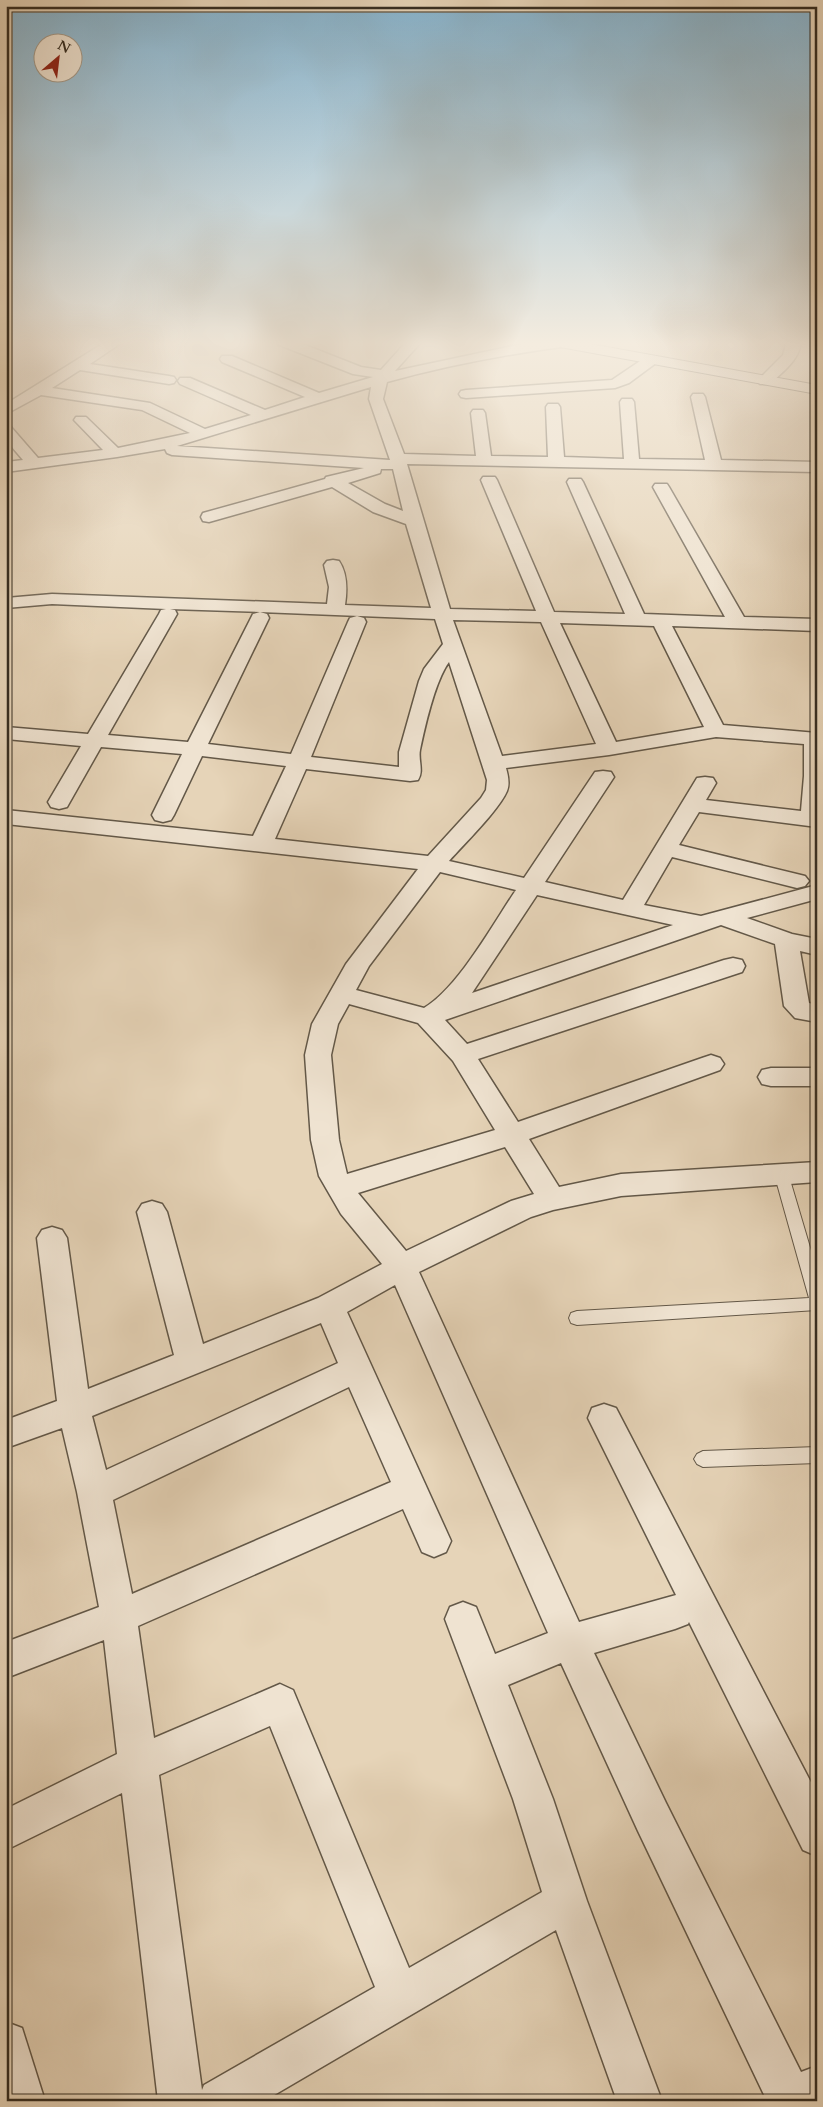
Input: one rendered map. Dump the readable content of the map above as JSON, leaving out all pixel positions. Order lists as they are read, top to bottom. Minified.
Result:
{"north":"top right"}
